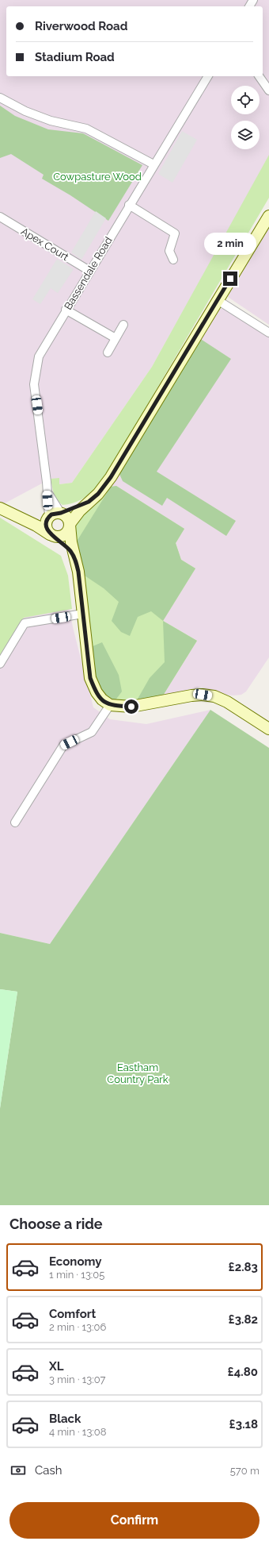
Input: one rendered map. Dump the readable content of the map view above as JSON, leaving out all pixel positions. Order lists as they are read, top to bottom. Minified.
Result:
{"streets":{"street":["Apex Court","Bassendale Road"]},"crossings":[["Apex Court","Bassendale Road"]],"parks":["Cowpasture Wood","Eastham Country Park"],"page":{"banner":["Riverwood Road","Stadium Road"],"bubble":"2 min","heading":"Choose a ride","list":[{"name":"Economy","note":"1 min · 13:05","value":"£2.83"},{"name":"Comfort","note":"2 min · 13:06","value":"£3.82"},{"name":"XL","note":"3 min · 13:07","value":"£4.80"},{"name":"Black","note":"4 min · 13:08","value":"£3.18"}],"pay":["Cash","570 m"],"buttons":"Confirm"}}
